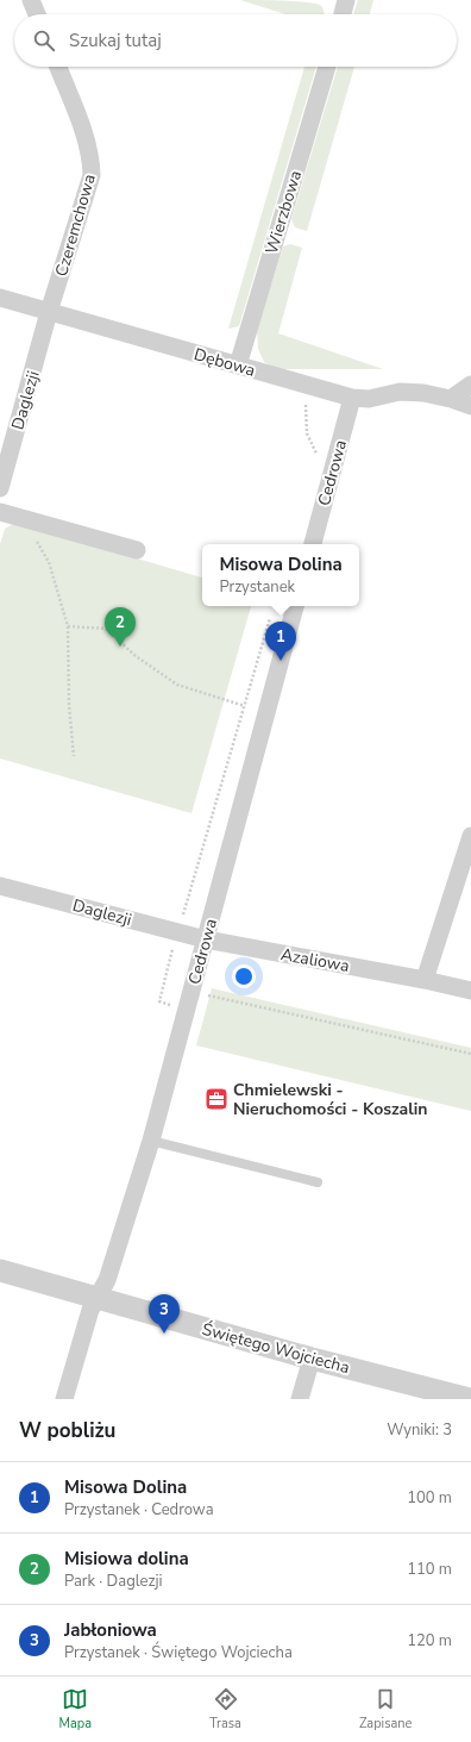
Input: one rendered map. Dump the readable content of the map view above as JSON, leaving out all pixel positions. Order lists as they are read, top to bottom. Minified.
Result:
{"streets":{"street":["Wierzbowa","Czeremchowa","Dębowa","Daglezji","Cedrowa","Azaliowa","Świętego Wojciecha"]},"crossings":[["Wierzbowa","Dębowa"],["Czeremchowa","Dębowa"],["Czeremchowa","Daglezji"],["Dębowa","Daglezji"],["Dębowa","Cedrowa"],["Daglezji","Cedrowa"],["Daglezji","Azaliowa"],["Cedrowa","Azaliowa"],["Cedrowa","Świętego Wojciecha"]],"places":{"office":["Chmielewski - Nieruchomości - Koszalin"]},"page":{"search":"Szukaj tutaj","popup":["Misowa Dolina","Przystanek"],"pins":["2","1","3"],"heading":["W pobliżu","Wyniki: 3"],"list":[{"mark":"1","name":"Misowa Dolina","note":"Przystanek · Cedrowa","value":"100 m"},{"mark":"2","name":"Misiowa dolina","note":"Park · Daglezji","value":"110 m"},{"mark":"3","name":"Jabłoniowa","note":"Przystanek · Świętego Wojciecha","value":"120 m"}],"nav":["Mapa","Trasa","Zapisane"]}}
